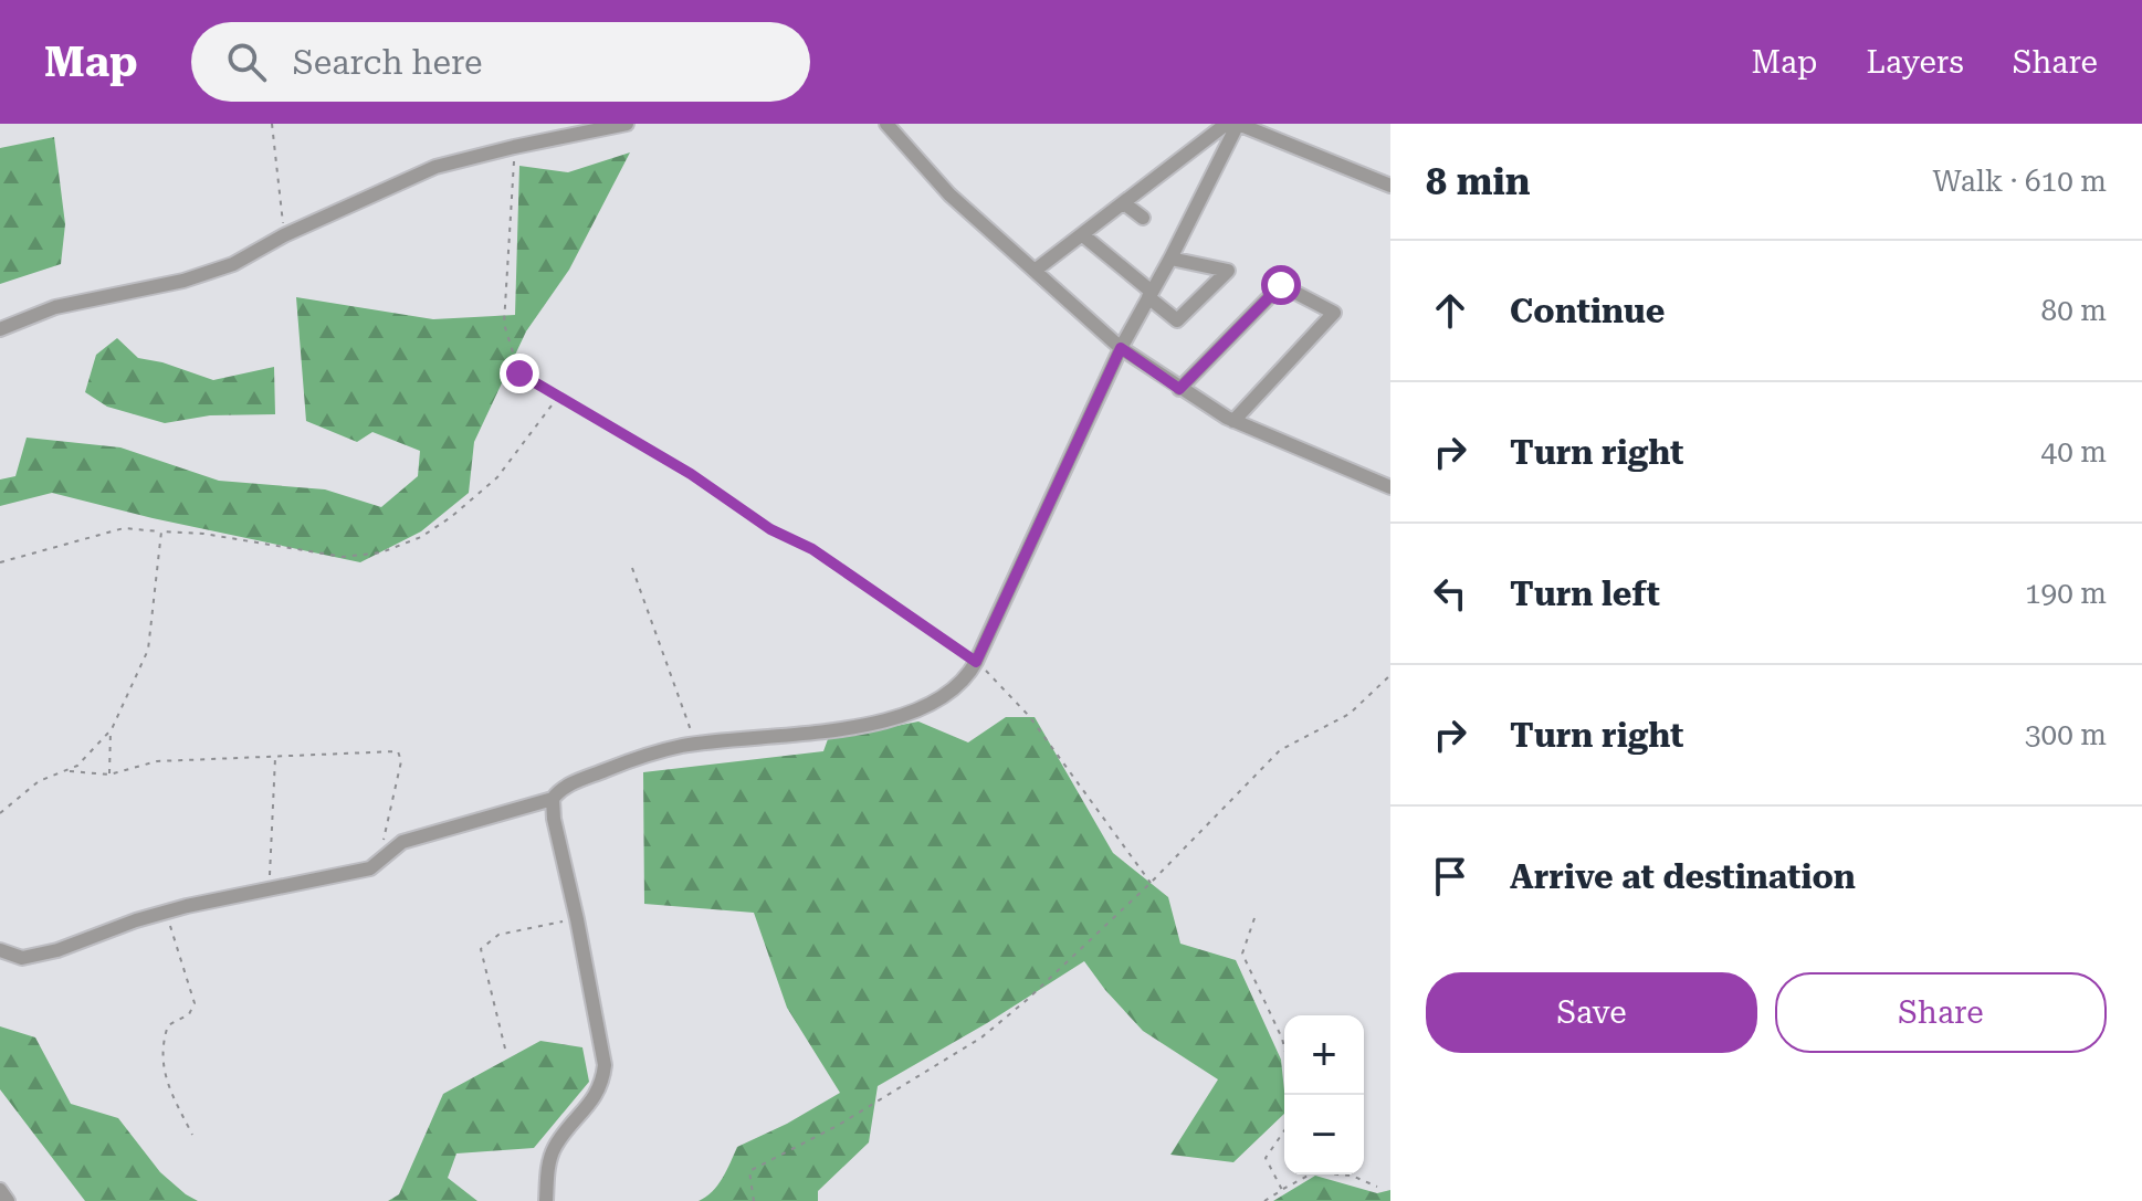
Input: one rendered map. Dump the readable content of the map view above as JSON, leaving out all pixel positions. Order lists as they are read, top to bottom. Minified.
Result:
{"page":{"header":"Map","search":"Search here","nav":["Map","Layers","Share"],"heading":["8 min","Walk · 610 m"],"list":[["Continue","80 m"],["Turn right","40 m"],["Turn left","190 m"],["Turn right","300 m"],"Arrive at destination"],"buttons":["Save","Share"],"map_buttons":["+","−"]}}
